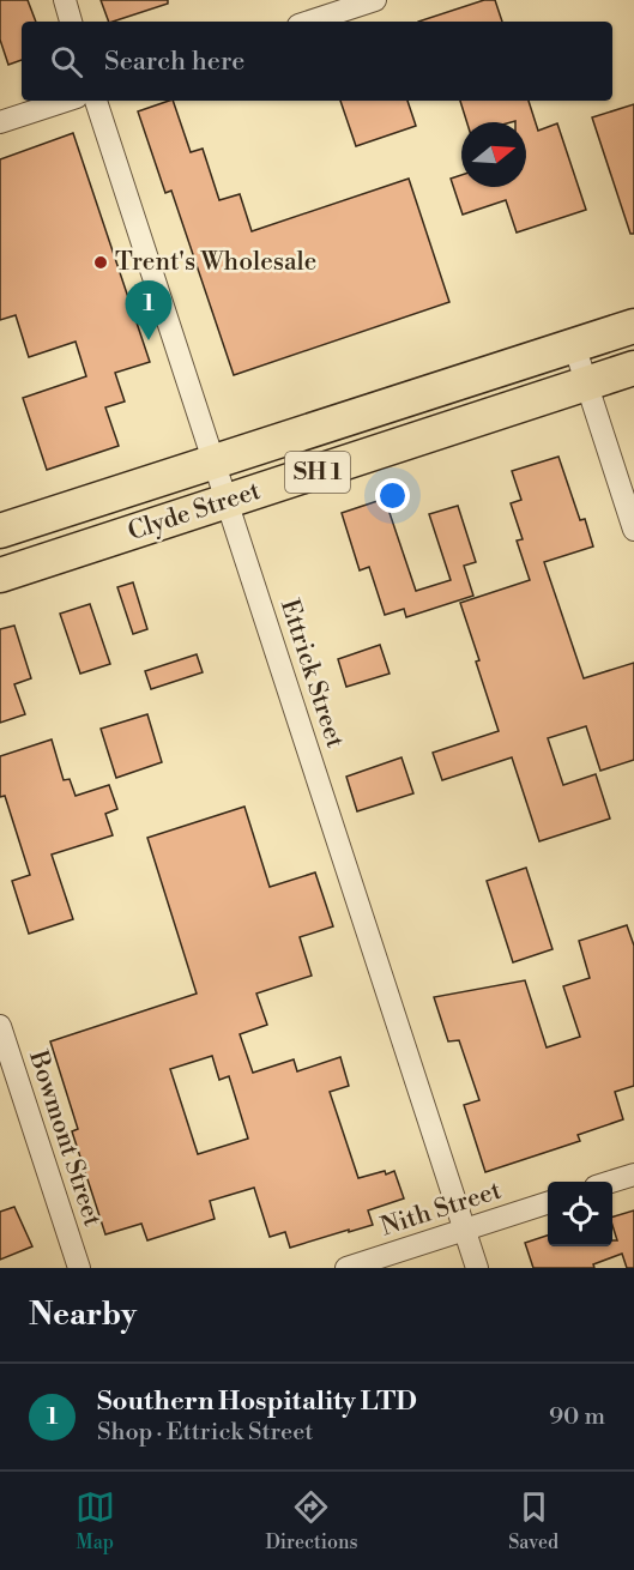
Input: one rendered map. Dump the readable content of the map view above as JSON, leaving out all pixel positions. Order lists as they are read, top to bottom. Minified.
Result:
{"streets":{"highway":["SH 1","Clyde Street"],"street":["Ettrick Street","Bowmont Street","Nith Street"]},"crossings":[["Clyde Street","Ettrick Street"],["Ettrick Street","Nith Street"]],"places":["Trent's Wholesale"],"north":"right","page":{"search":"Search here","pins":"1","heading":"Nearby","list":[{"mark":"1","name":"Southern Hospitality LTD","note":"Shop · Ettrick Street","value":"90 m"}],"nav":["Map","Directions","Saved"]}}
